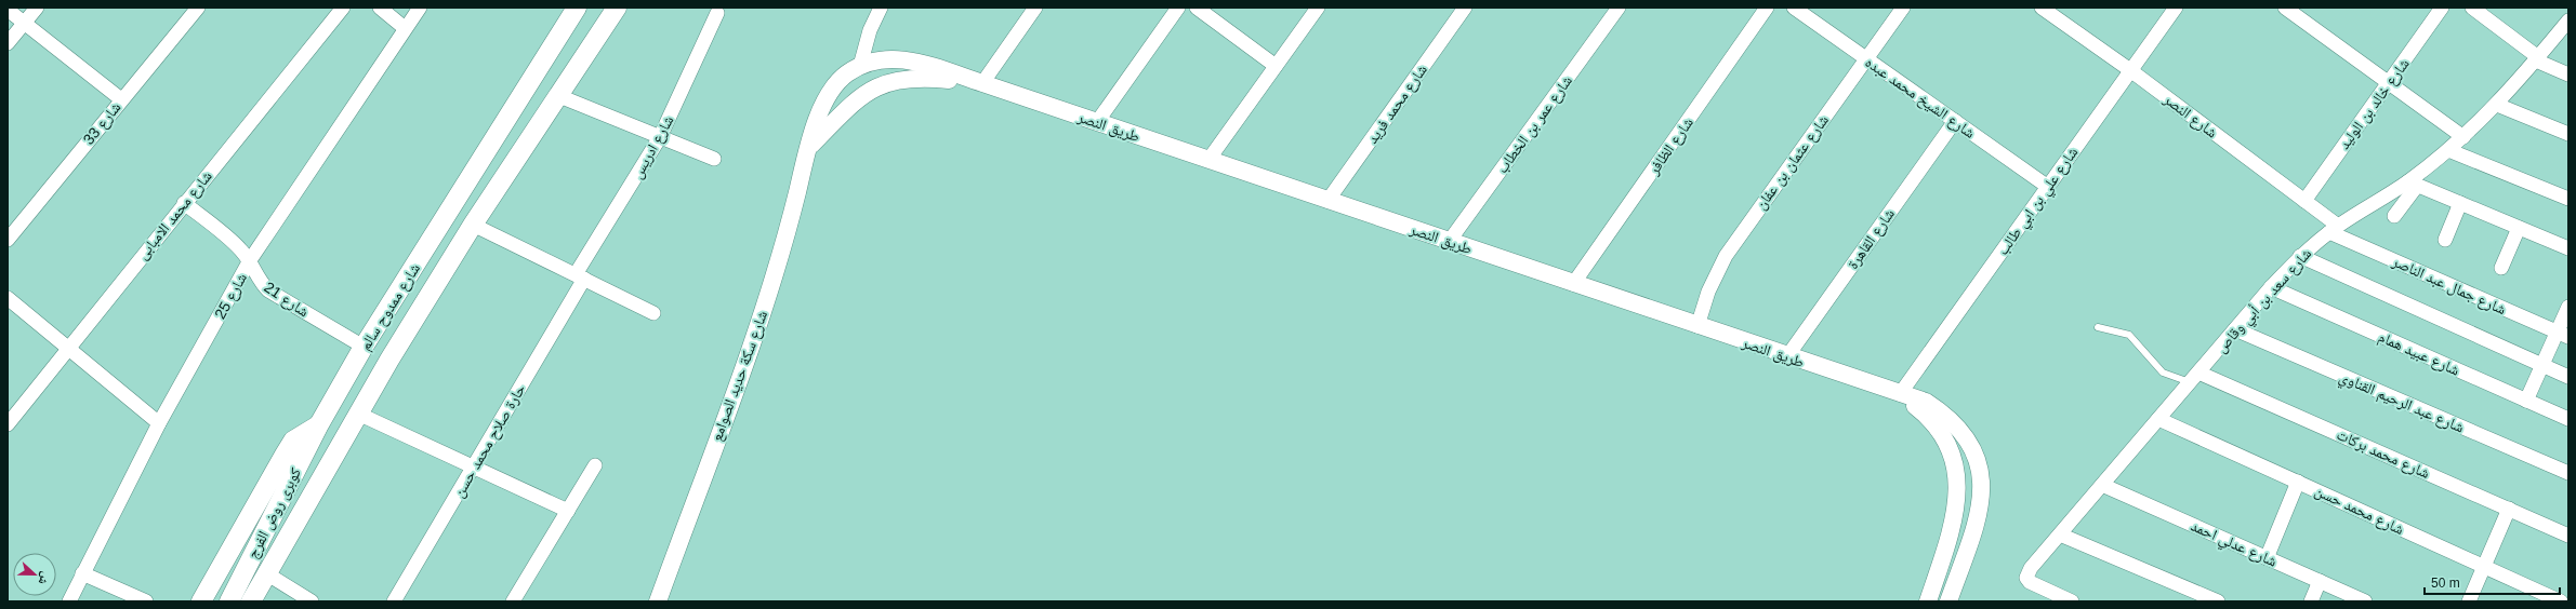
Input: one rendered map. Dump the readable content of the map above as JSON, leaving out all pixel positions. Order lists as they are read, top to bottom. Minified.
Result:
{"streets":{"main road":["شارع ممدوح سالم","كوبرى روض الفرج"],"street":["شارع الشيخ محمد عبده","شارع محمد فريد","شارع خالد بن الوليد","شارع النصر","شارع 33","شارع عمر بن الخطاب","طريق النصر","شارع الظافر","شارع ادريس","شارع عثمان بن عفان","شارع علي بن ابي طالب","شارع محمد الامبابى","شارع القاهرة","شارع جمال عبد الناصر","شارع 25","شارع 21","شارع سعد بن أبي وقاص","شارع عبيد همام","شارع سكة حديد الصوامع","شارع عبد الرحيم القناوي","حارة صلاح محمد حسن","شارع محمد بركات","شارع محمد حسن","شارع عدلي احمد"]},"crossings":[["شارع الشيخ محمد عبده","شارع عثمان بن عفان"],["شارع الشيخ محمد عبده","شارع علي بن ابي طالب"],["شارع الشيخ محمد عبده","شارع القاهرة"],["شارع محمد فريد","طريق النصر"],["شارع خالد بن الوليد","شارع النصر"],["شارع النصر","شارع علي بن ابي طالب"],["شارع النصر","شارع جمال عبد الناصر"],["شارع النصر","شارع سعد بن أبي وقاص"],["شارع عمر بن الخطاب","طريق النصر"],["طريق النصر","شارع الظافر"],["طريق النصر","شارع عثمان بن عفان"],["طريق النصر","شارع علي بن ابي طالب"],["طريق النصر","شارع القاهرة"],["طريق النصر","شارع سكة حديد الصوامع"],["شارع ادريس","حارة صلاح محمد حسن"],["شارع محمد الامبابى","شارع 21"],["شارع جمال عبد الناصر","شارع سعد بن أبي وقاص"],["شارع 25","شارع 21"],["شارع 21","شارع ممدوح سالم"],["شارع سعد بن أبي وقاص","شارع عبيد همام"],["شارع سعد بن أبي وقاص","شارع عبد الرحيم القناوي"],["شارع سعد بن أبي وقاص","شارع محمد بركات"],["شارع سعد بن أبي وقاص","شارع محمد حسن"],["شارع سعد بن أبي وقاص","شارع عدلي احمد"],["شارع ممدوح سالم","كوبرى روض الفرج"]],"scale_bar":"50 m","north":"right"}
